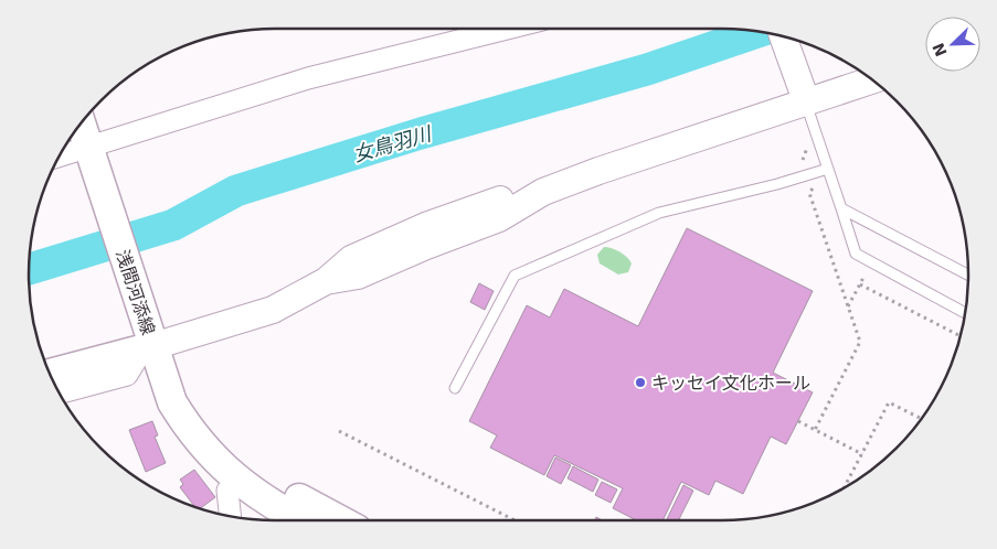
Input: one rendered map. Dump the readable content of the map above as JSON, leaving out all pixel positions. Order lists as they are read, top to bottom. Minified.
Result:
{"streets":{"main road":["浅間河添線"]},"water":["女鳥羽川"],"places":["キッセイ文化ホール"],"north":"bottom left"}
